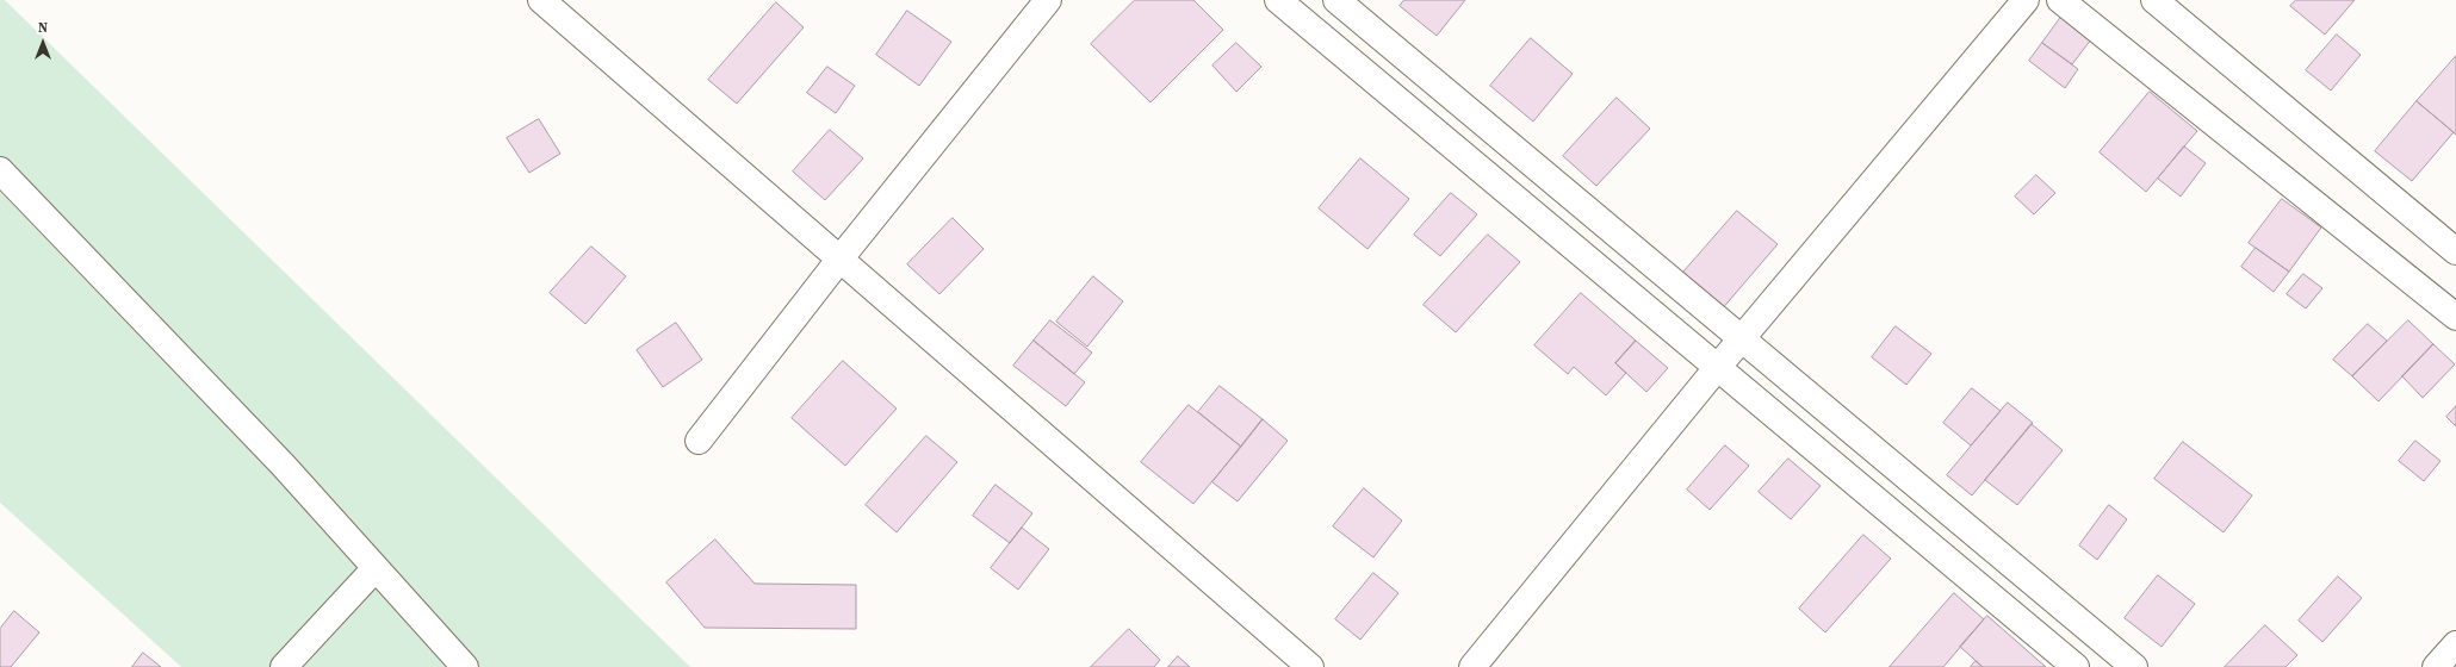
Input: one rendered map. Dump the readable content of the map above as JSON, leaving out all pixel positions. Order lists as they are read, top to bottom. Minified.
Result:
{"north":"top"}
